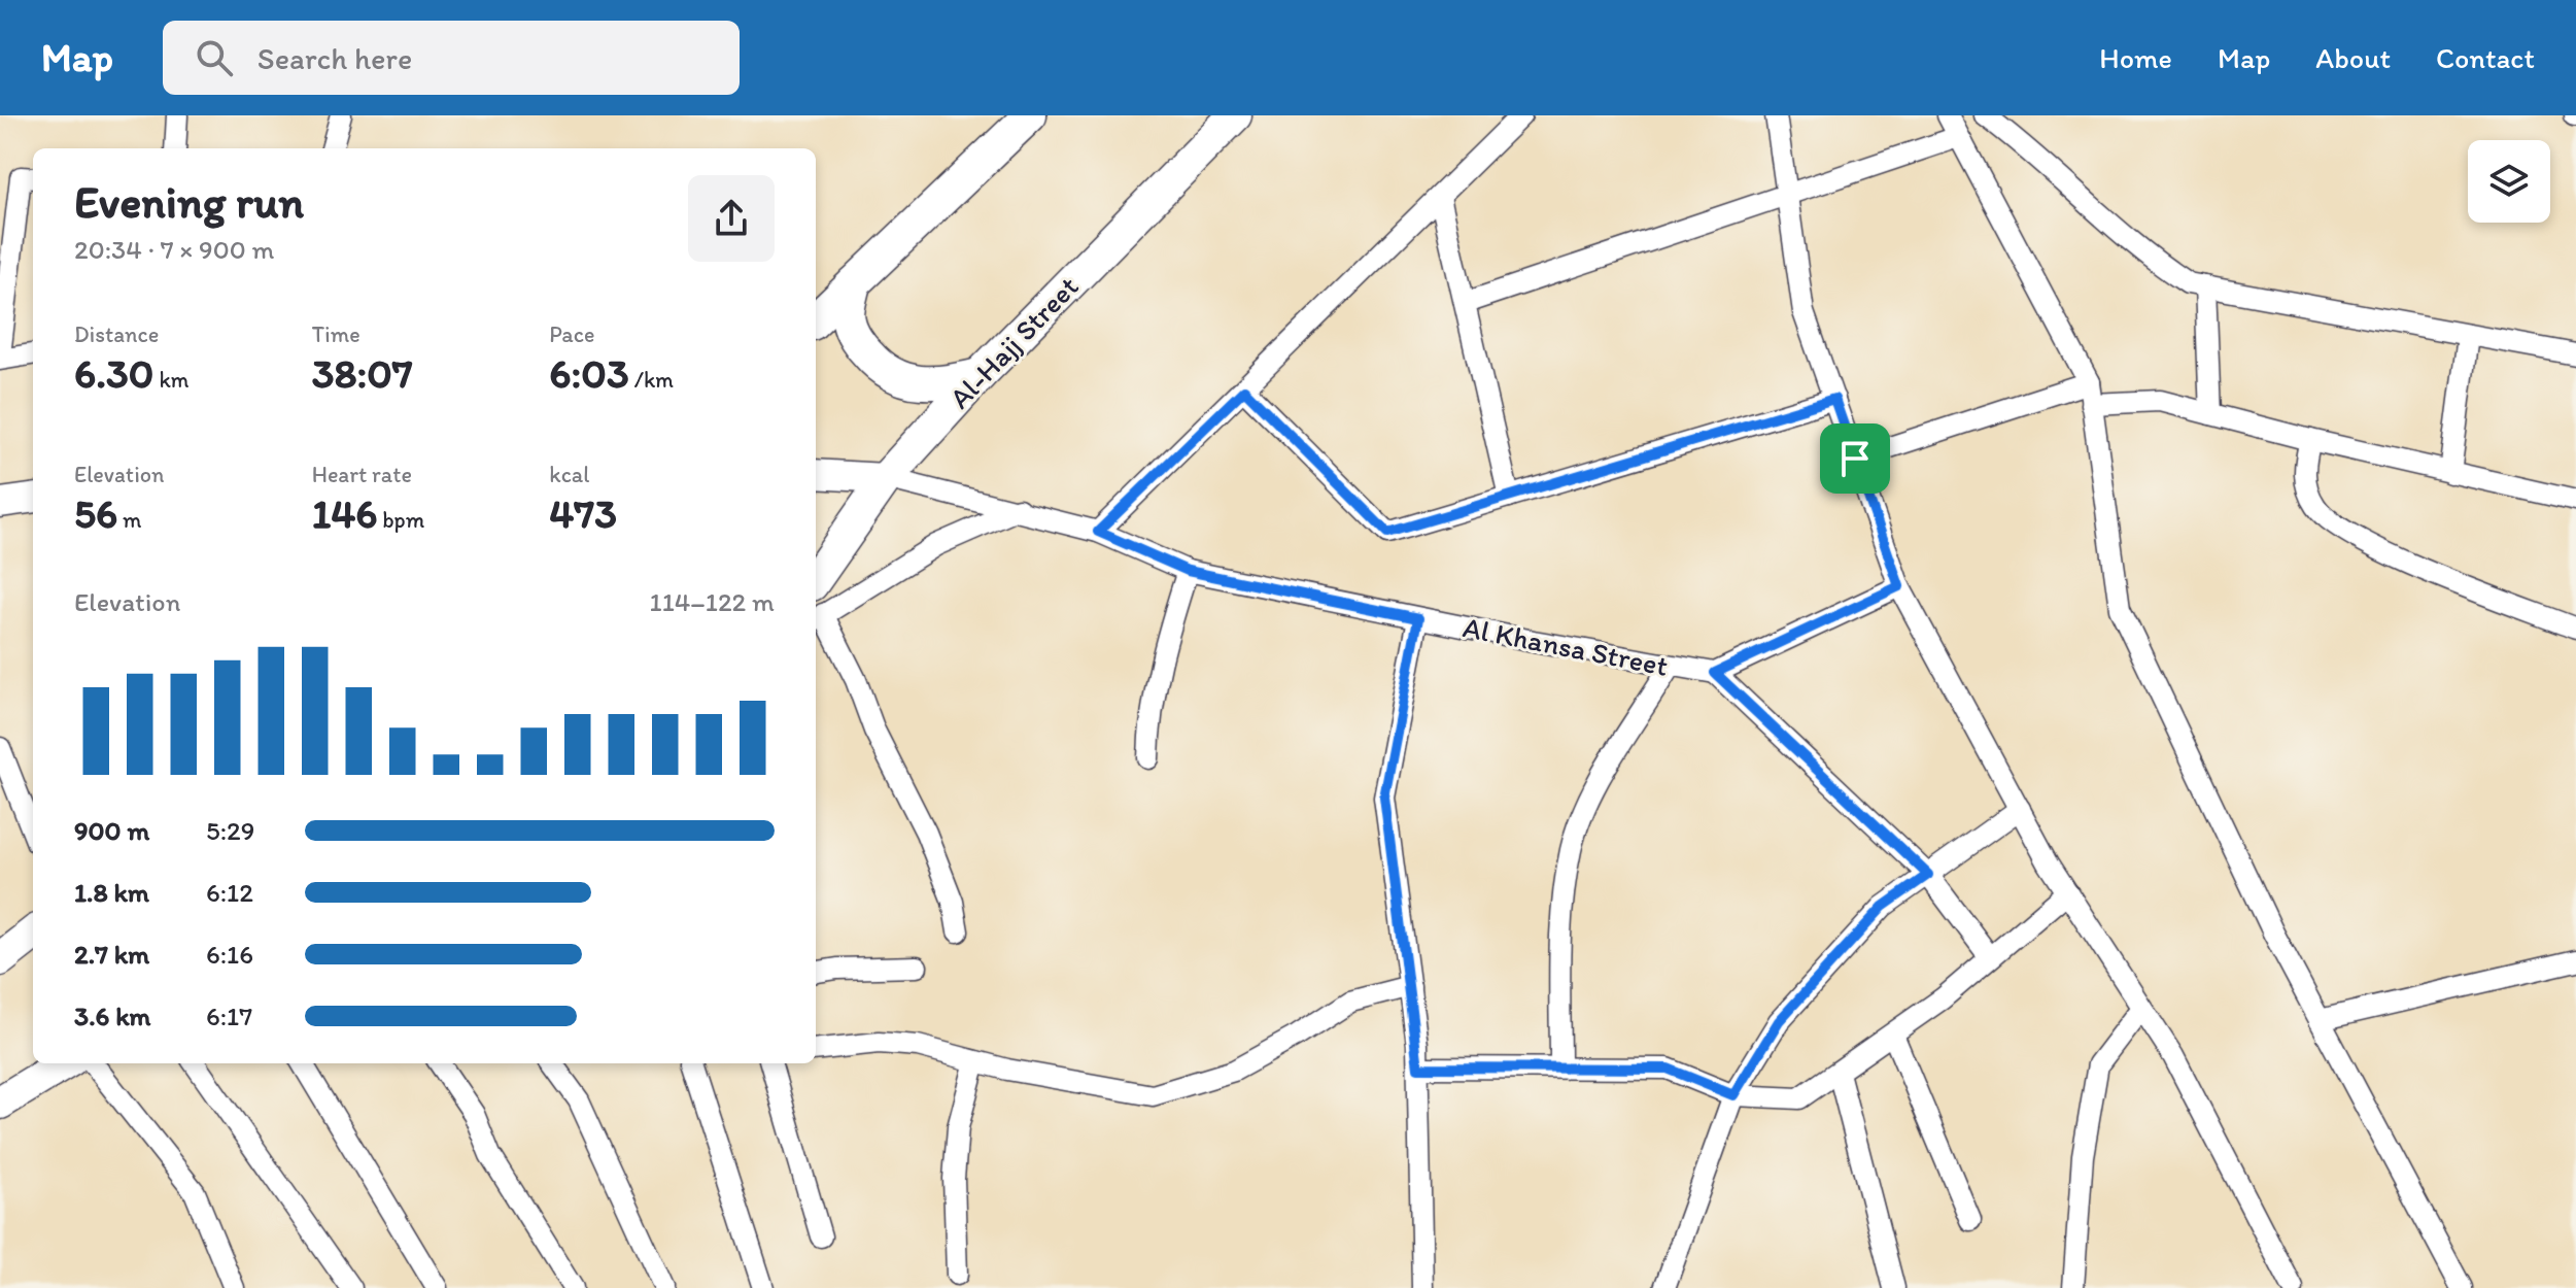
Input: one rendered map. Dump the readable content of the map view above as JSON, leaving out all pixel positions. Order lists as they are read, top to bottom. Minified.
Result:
{"streets":{"main road":["Al-Hajj Street"],"street":["Al Khansa Street"]},"crossings":[["Al-Hajj Street","Al Khansa Street"]],"page":{"header":"Map","search":"Search here","nav":["Home","Map","About","Contact"],"heading":["Evening run","20:34 · 7 × 900 m"],"stats":[["Distance","6.30 km"],["Time","38:07"],["Pace","6:03 /km"],["Elevation","56 m"],["Heart rate","146 bpm"],["kcal","473"]],"chart":["Elevation","114–122 m"],"list":[{"name":"900 m","note":"5:29"},{"name":"1.8 km","note":"6:12"},{"name":"2.7 km","note":"6:16"},{"name":"3.6 km","note":"6:17"}]}}
